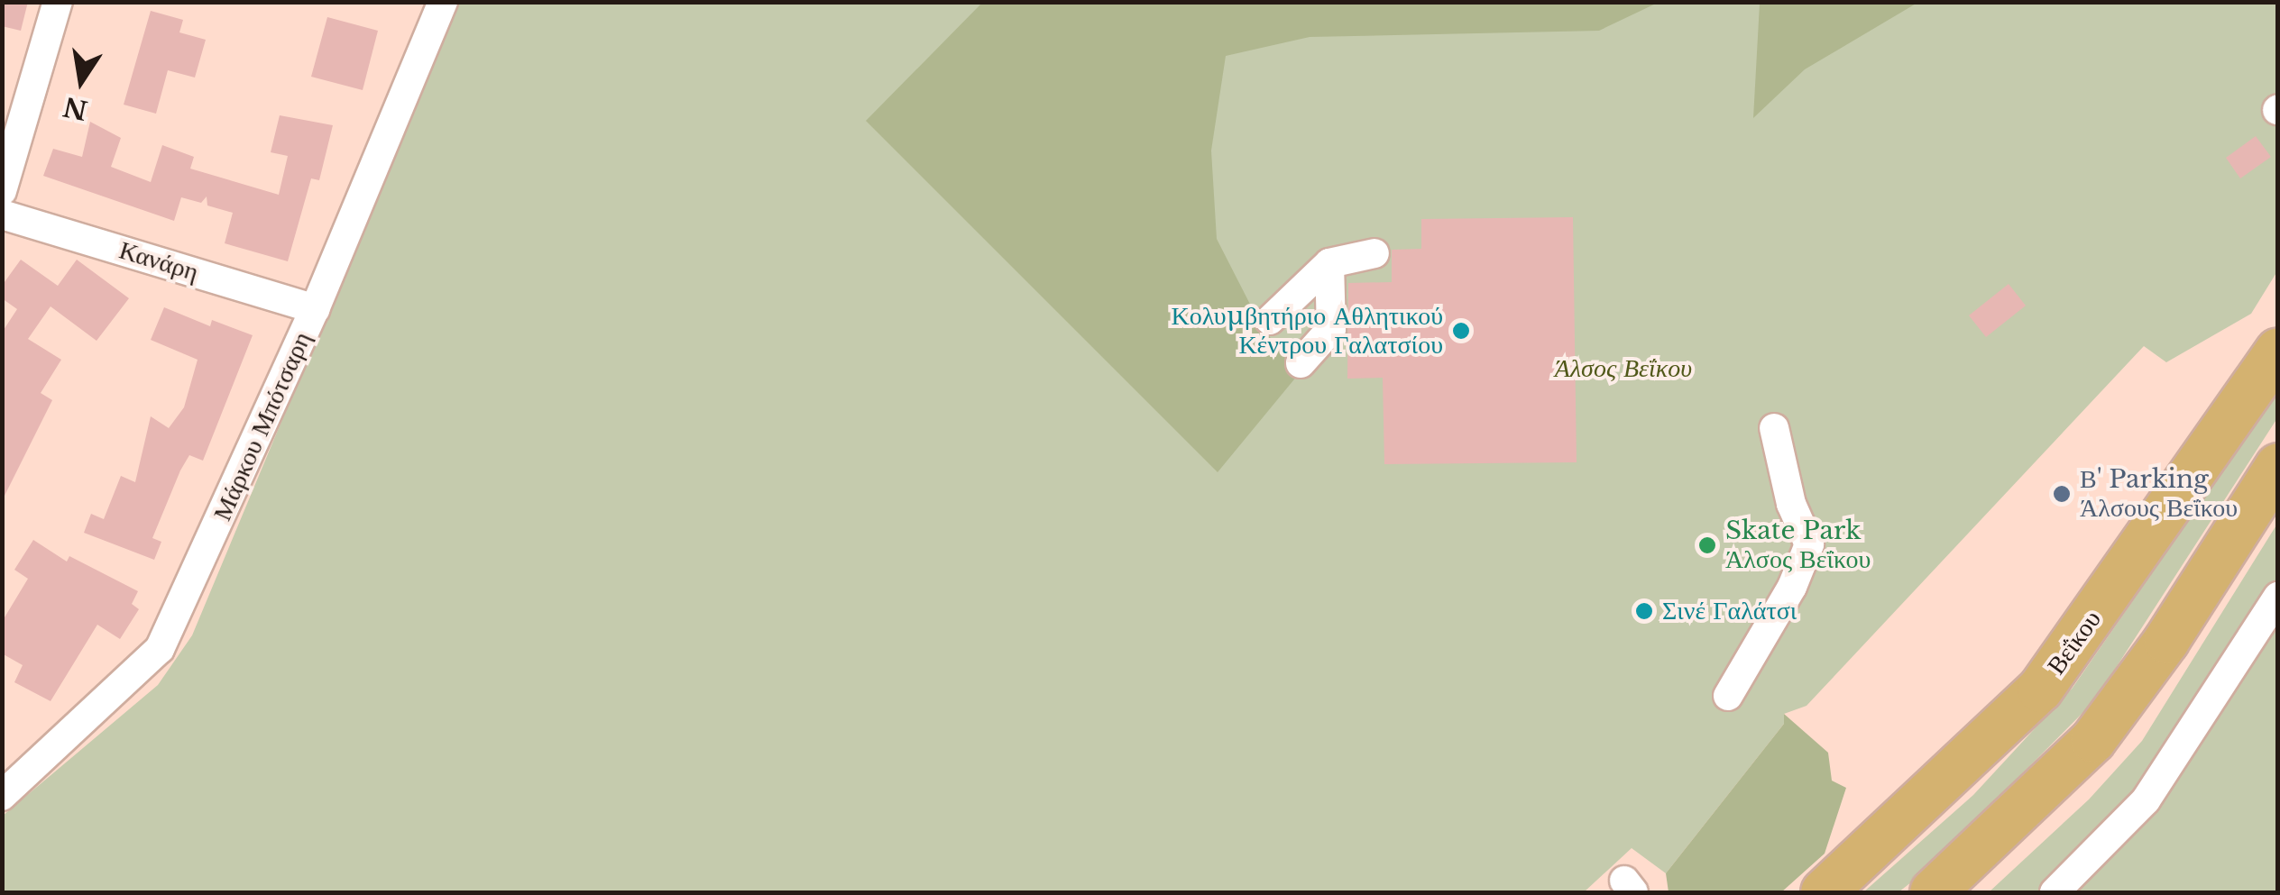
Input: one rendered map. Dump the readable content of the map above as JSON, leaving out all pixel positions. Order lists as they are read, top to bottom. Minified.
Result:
{"streets":{"main road":["Βεΐκου"],"street":["Κανάρη","Μάρκου Μπότσαρη"]},"crossings":[["Κανάρη","Μάρκου Μπότσαρη"]],"parks":["Άλσος Βεΐκου"],"places":["Κολυμβητήριο Αθλητικού Κέντρου Γαλατσίου","Β' Parking Άλσους Βεΐκου","Skate Park Άλσος Βεΐκου","Σινέ Γαλάτσι"],"north":"bottom"}
